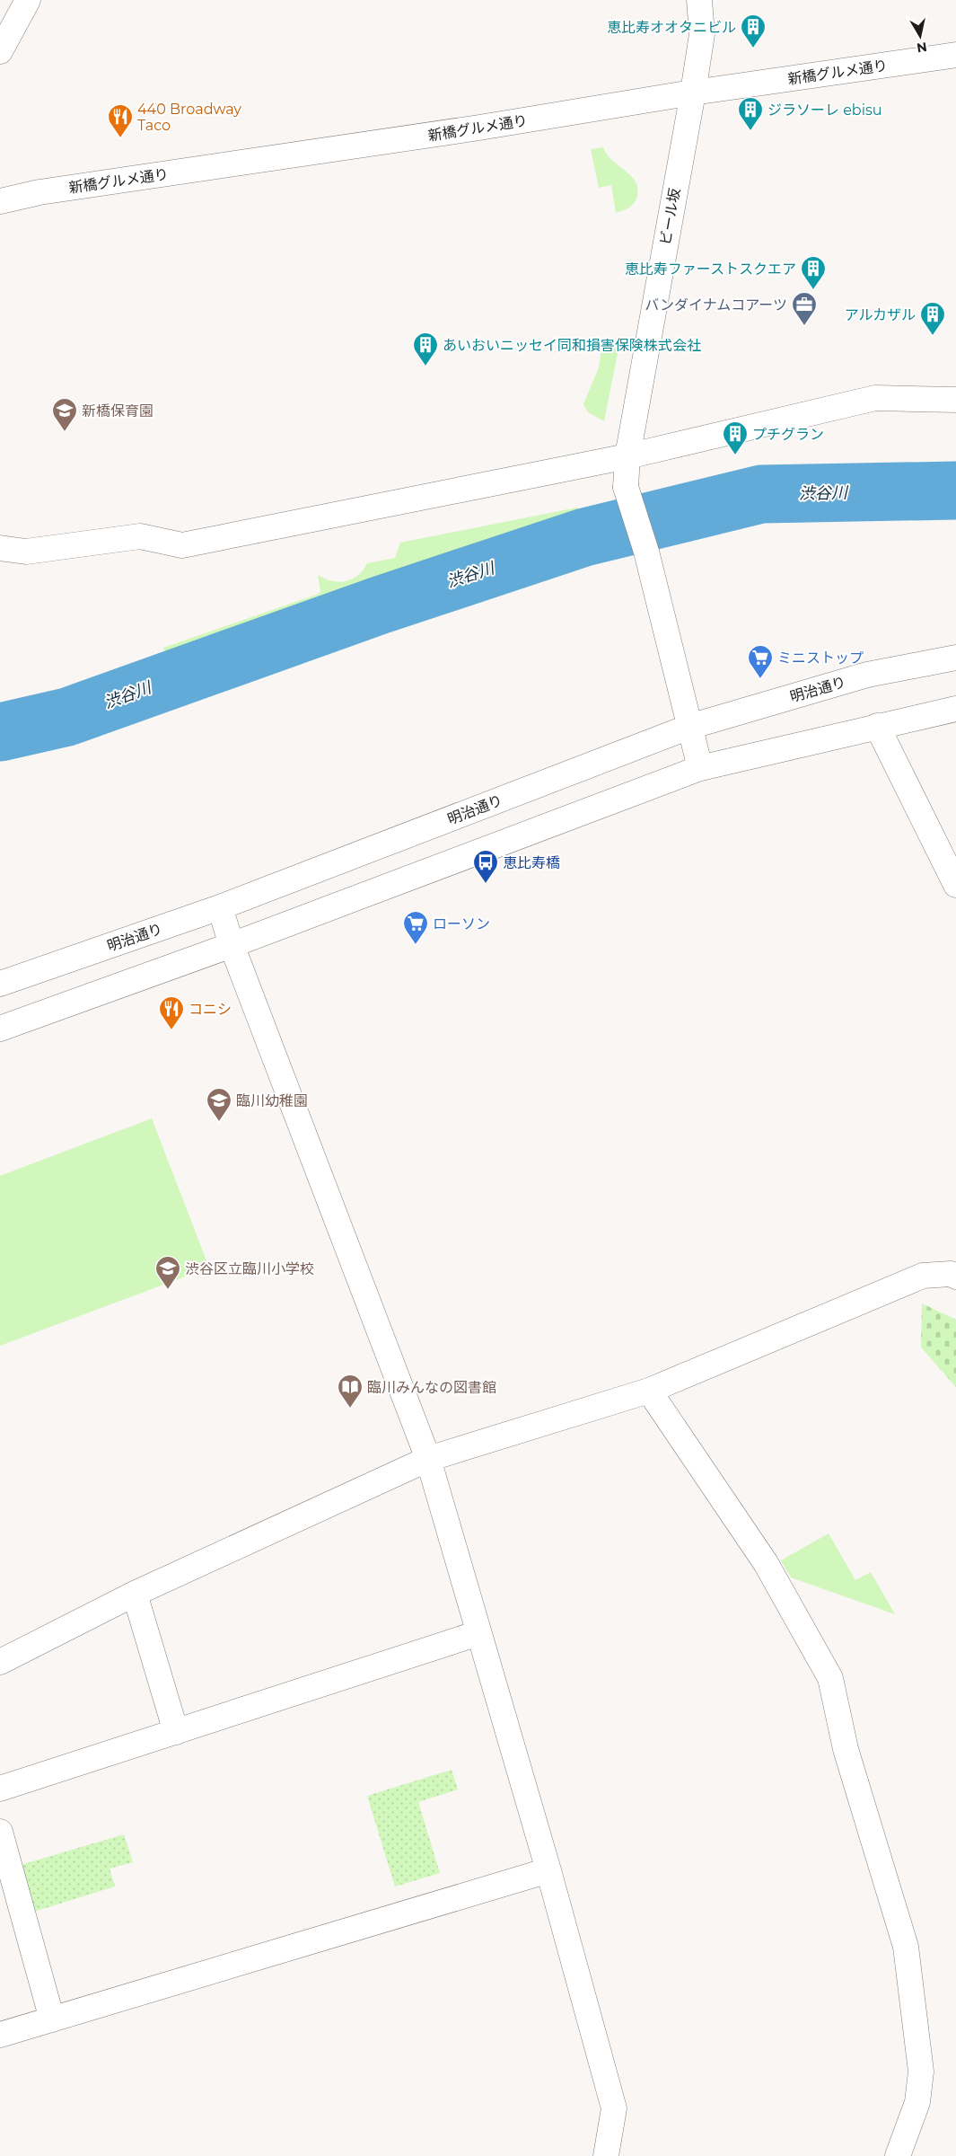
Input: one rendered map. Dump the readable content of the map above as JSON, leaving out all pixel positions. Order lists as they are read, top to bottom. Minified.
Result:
{"streets":{"street":["新橋グルメ通り","ビール坂","明治通り"]},"crossings":[["新橋グルメ通り","ビール坂"],["ビール坂","明治通り"]],"water":["渋谷川"],"places":{"building":["恵比寿オオタニビル","ジラソーレ ebisu","恵比寿ファーストスクエア","アルカザル","あいおいニッセイ同和損害保険株式会社","プチグラン"],"restaurant":["440 Broadway Taco","コニシ"],"office":["バンダイナムコアーツ"],"school or university":["新橋保育園","臨川幼稚園","渋谷区立臨川小学校"],"supermarket":["ミニストップ","ローソン"],"bus stop":["恵比寿橋"],"library":["臨川みんなの図書館"]},"north":"bottom"}
